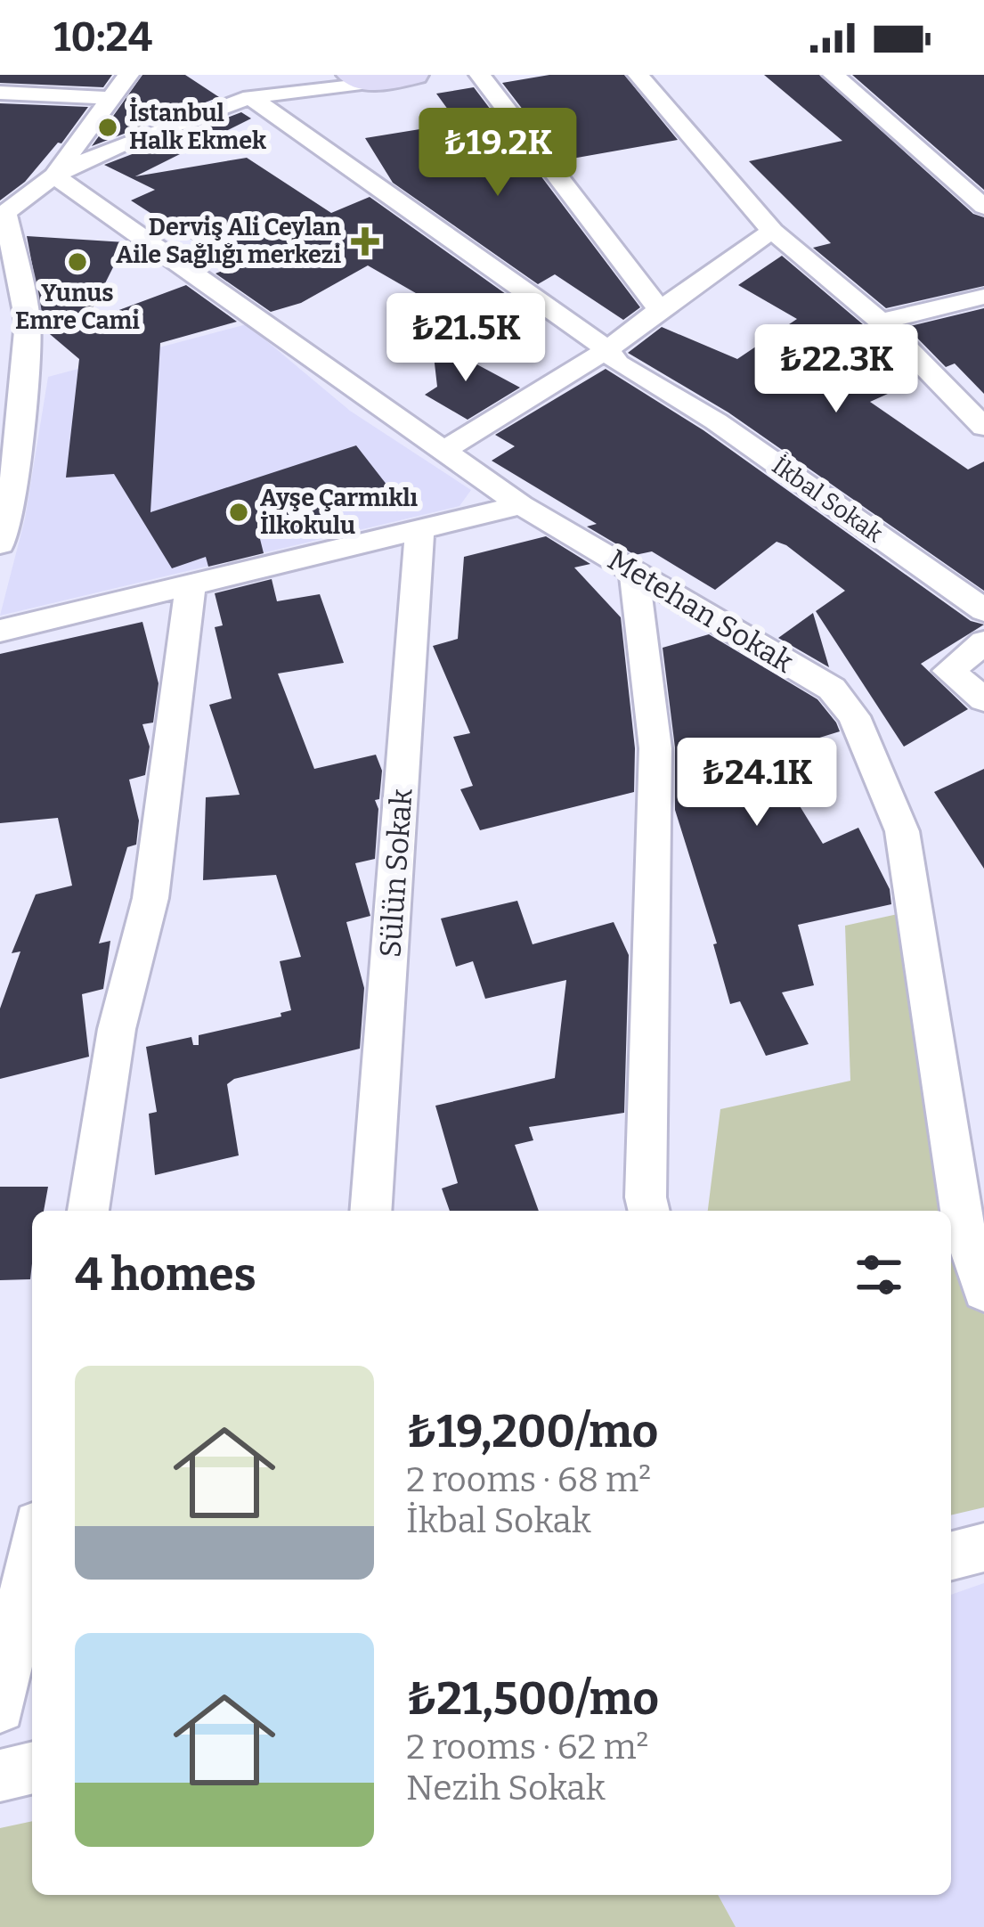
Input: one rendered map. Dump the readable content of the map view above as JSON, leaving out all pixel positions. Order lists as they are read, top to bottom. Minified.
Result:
{"streets":{"street":["İkbal Sokak","Metehan Sokak","Sülün Sokak"]},"places":{"other":["İstanbul Halk Ekmek","Yunus Emre Cami","Ayşe Çarmıklı İlkokulu"],"health":["Derviş Ali Ceylan Aile Sağlığı merkezi"]},"page":{"status":"10:24","price":["₺19.2K","₺21.5K","₺22.3K","₺24.1K"],"heading":"4 homes","list":[{"name":"₺19,200/mo","note":"2 rooms · 68 m² · İkbal Sokak"},{"name":"₺21,500/mo","note":"2 rooms · 62 m² · Nezih Sokak"}]}}
